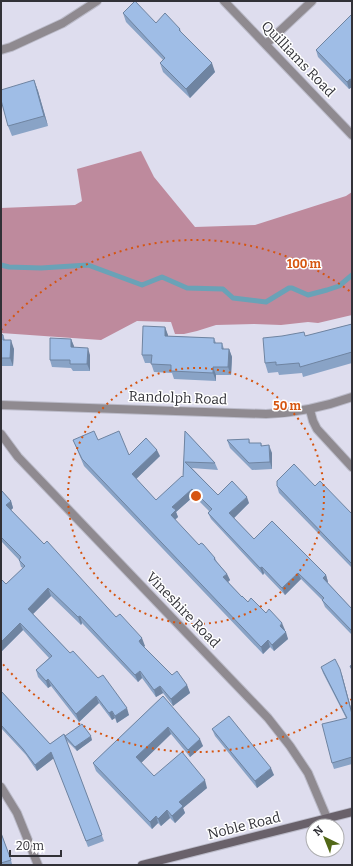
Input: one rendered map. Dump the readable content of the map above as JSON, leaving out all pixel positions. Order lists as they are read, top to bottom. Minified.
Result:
{"streets":{"main road":["Noble Road"],"street":["Quilliams Road","Randolph Road","Vineshire Road"]},"crossings":[["Vineshire Road","Noble Road"]],"scale_bar":"20 m","north":"top left","rings":["100 m","50 m"]}
